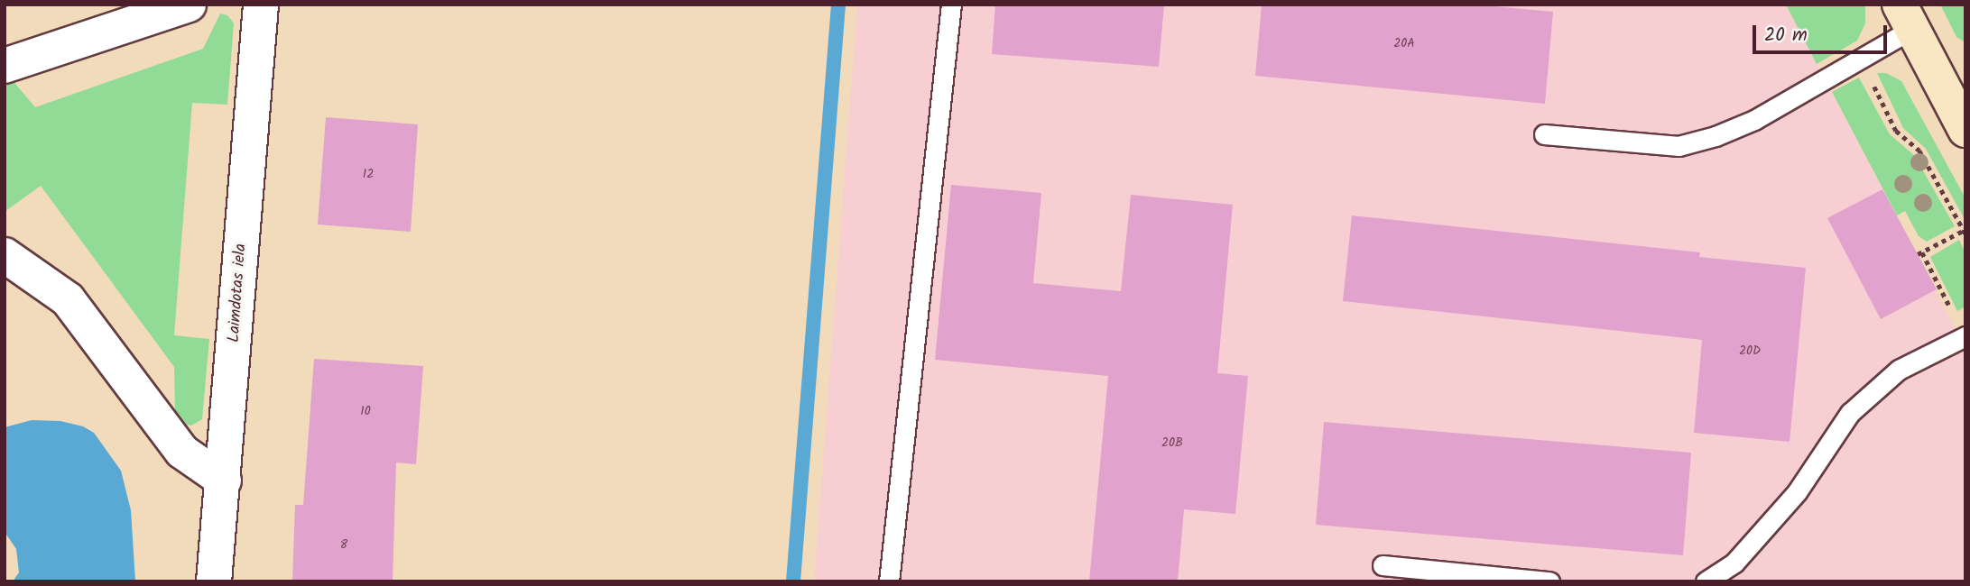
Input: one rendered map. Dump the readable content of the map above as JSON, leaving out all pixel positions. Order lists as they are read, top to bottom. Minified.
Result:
{"streets":{"street":["Laimdotas iela"]},"house_numbers":["20A","12","20D","10","20B","8"],"scale_bar":"20 m"}
